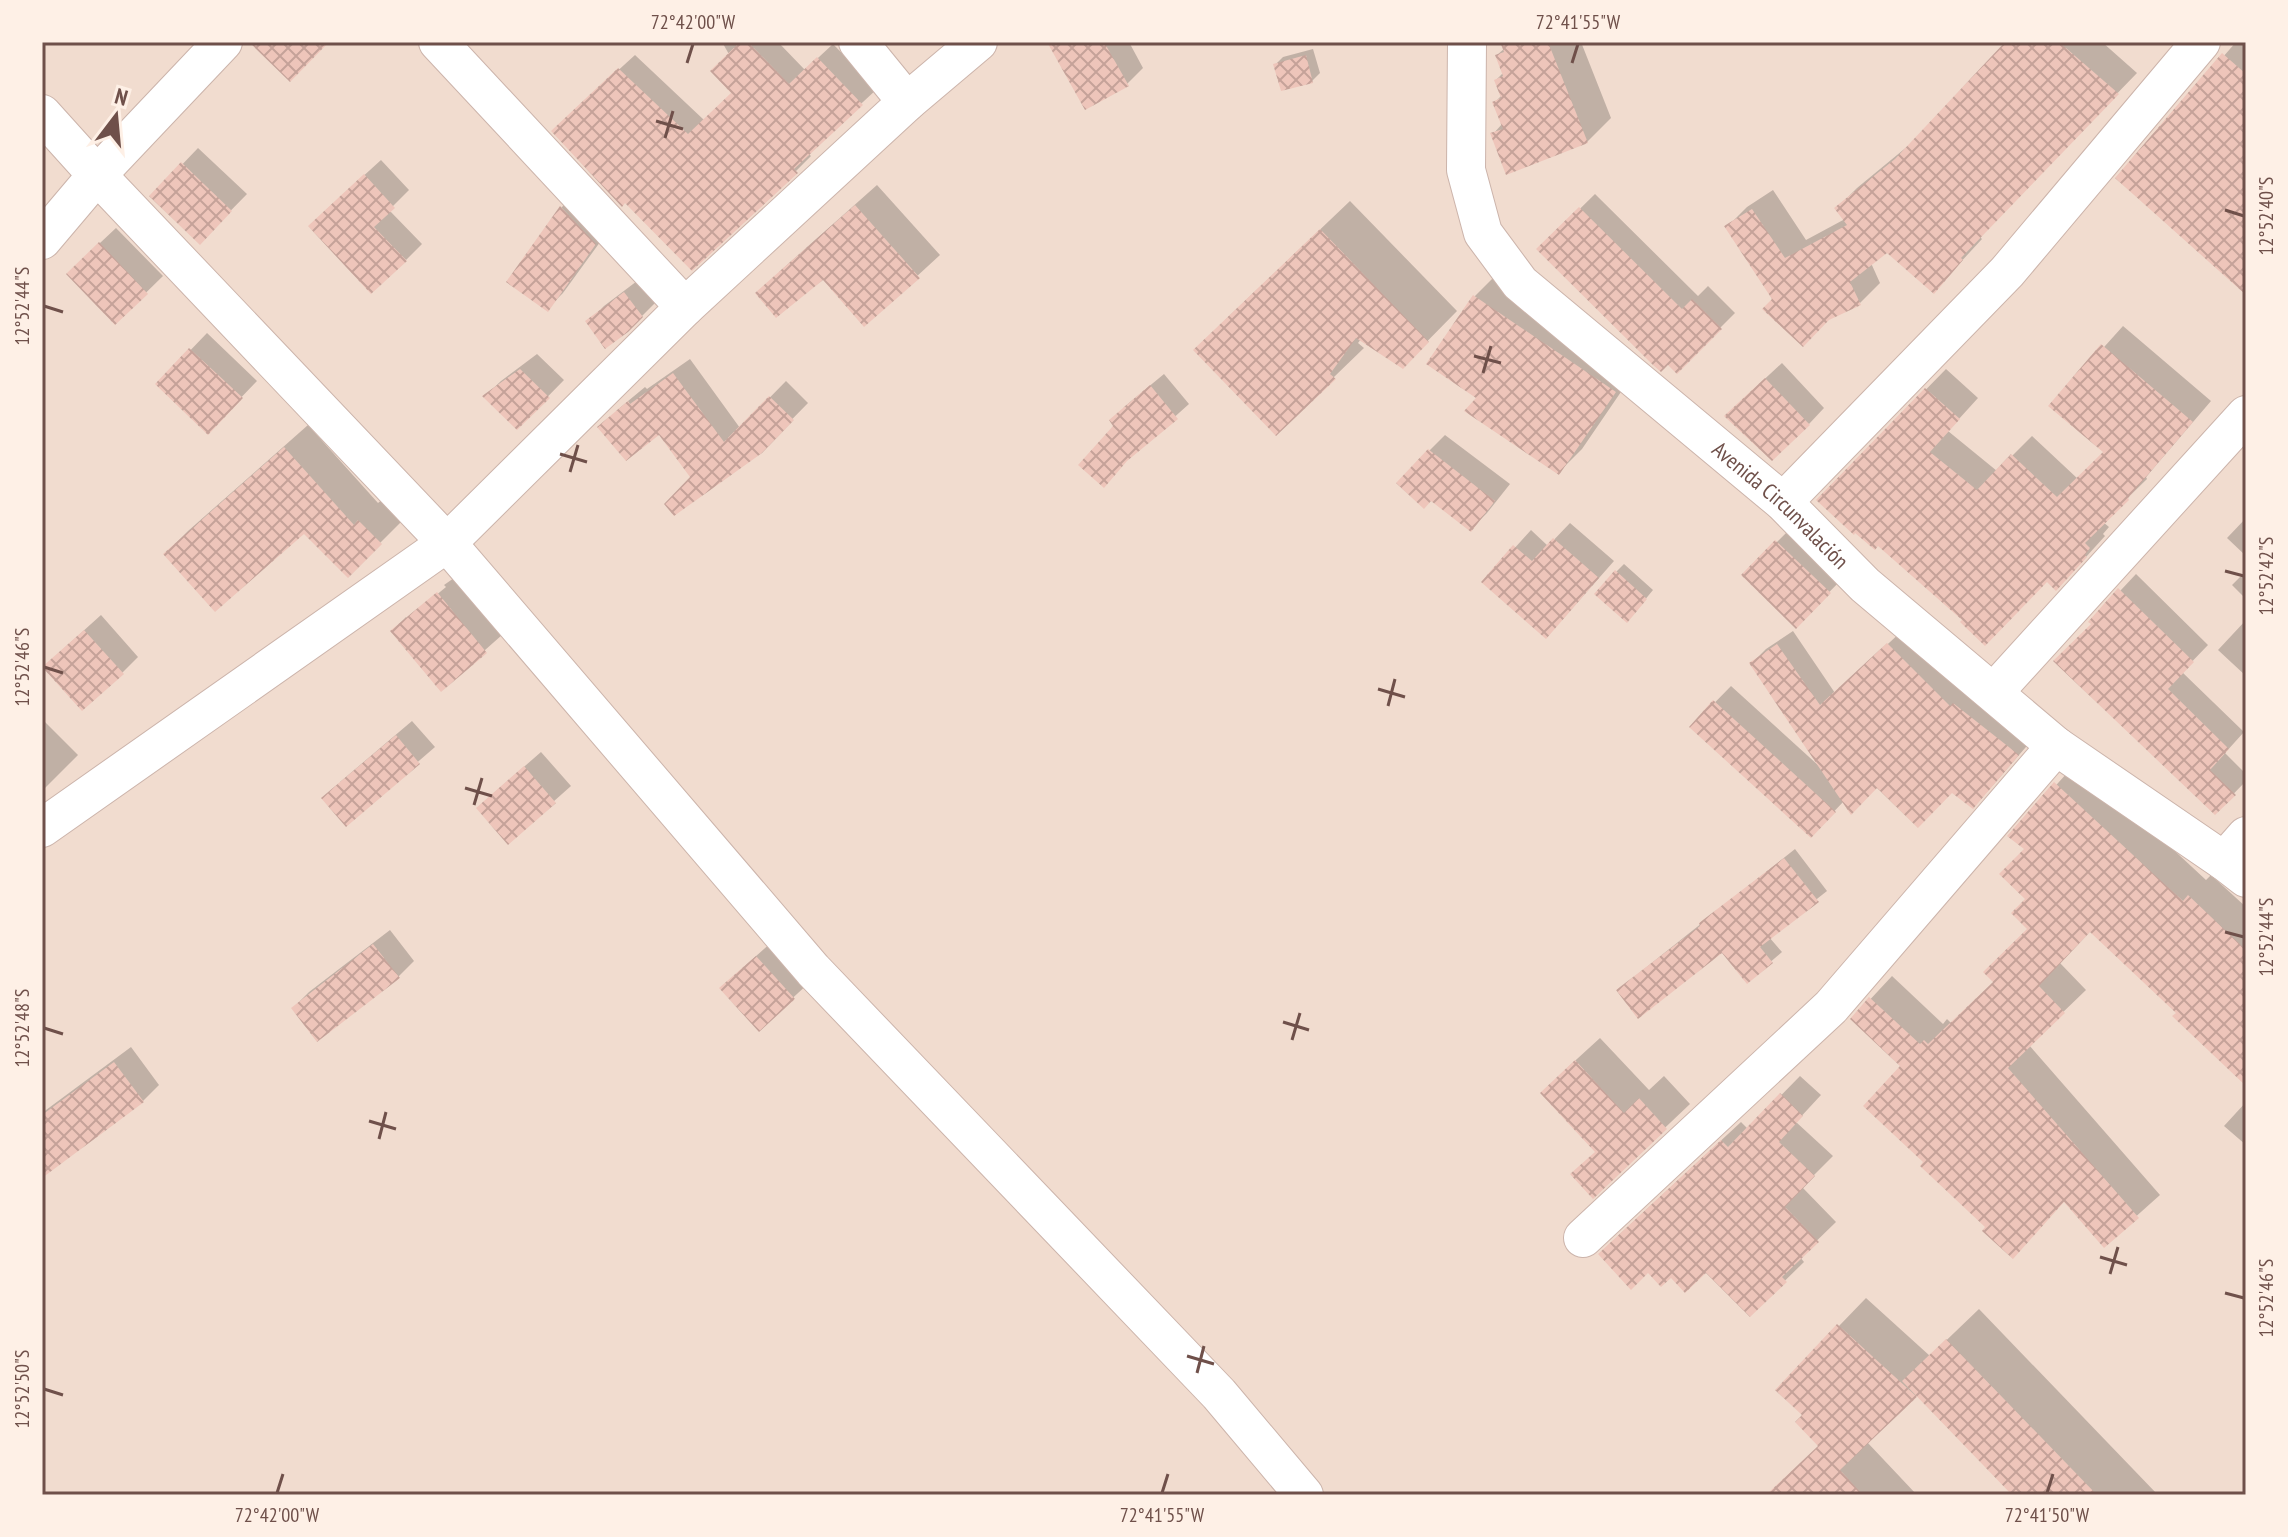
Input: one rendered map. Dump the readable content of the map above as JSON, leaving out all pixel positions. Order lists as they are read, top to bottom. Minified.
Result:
{"streets":{"street":["Avenida Circunvalación"]},"north":"top","coordinates":["72°42'00\"W","72°41'55\"W","12°52'40\"S","12°52'44\"S","12°52'42\"S","12°52'46\"S","12°52'48\"S","12°52'50\"S","72°41'50\"W"]}
